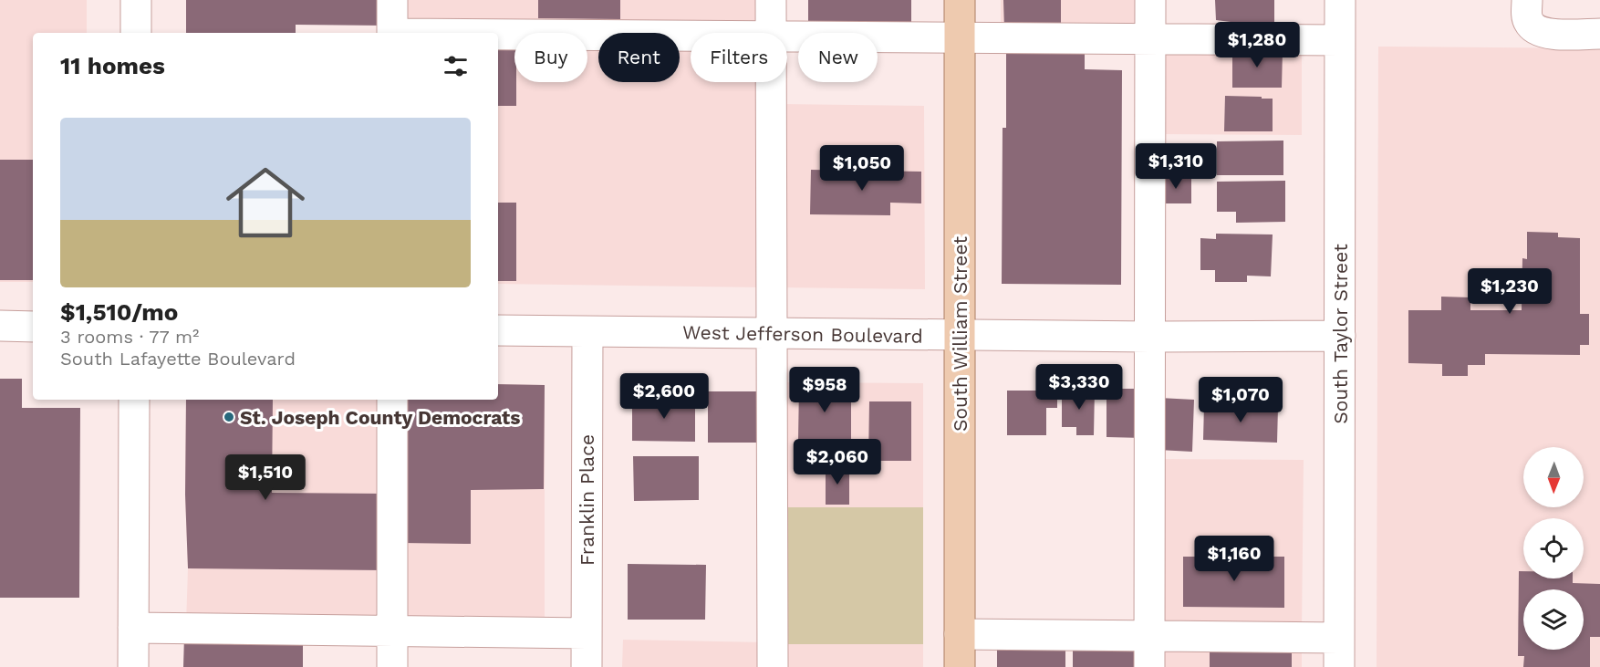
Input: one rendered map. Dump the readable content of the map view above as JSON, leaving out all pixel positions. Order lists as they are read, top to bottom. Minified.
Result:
{"streets":{"main road":["South William Street"],"street":["West Jefferson Boulevard","South Taylor Street","Franklin Place"]},"crossings":[["West Jefferson Boulevard","South William Street"],["West Jefferson Boulevard","South Taylor Street"],["West Jefferson Boulevard","Franklin Place"]],"places":["St. Joseph County Democrats"],"north":"bottom","page":{"price":["$1,280","$1,310","$1,050","$1,230","$3,330","$958","$2,600","$1,070","$2,060","$1,510","$1,160"],"chip":["Buy","Rent","Filters","New"],"heading":"11 homes","list":[{"name":"$1,510/mo","note":"3 rooms · 77 m² · South Lafayette Boulevard"}]}}
